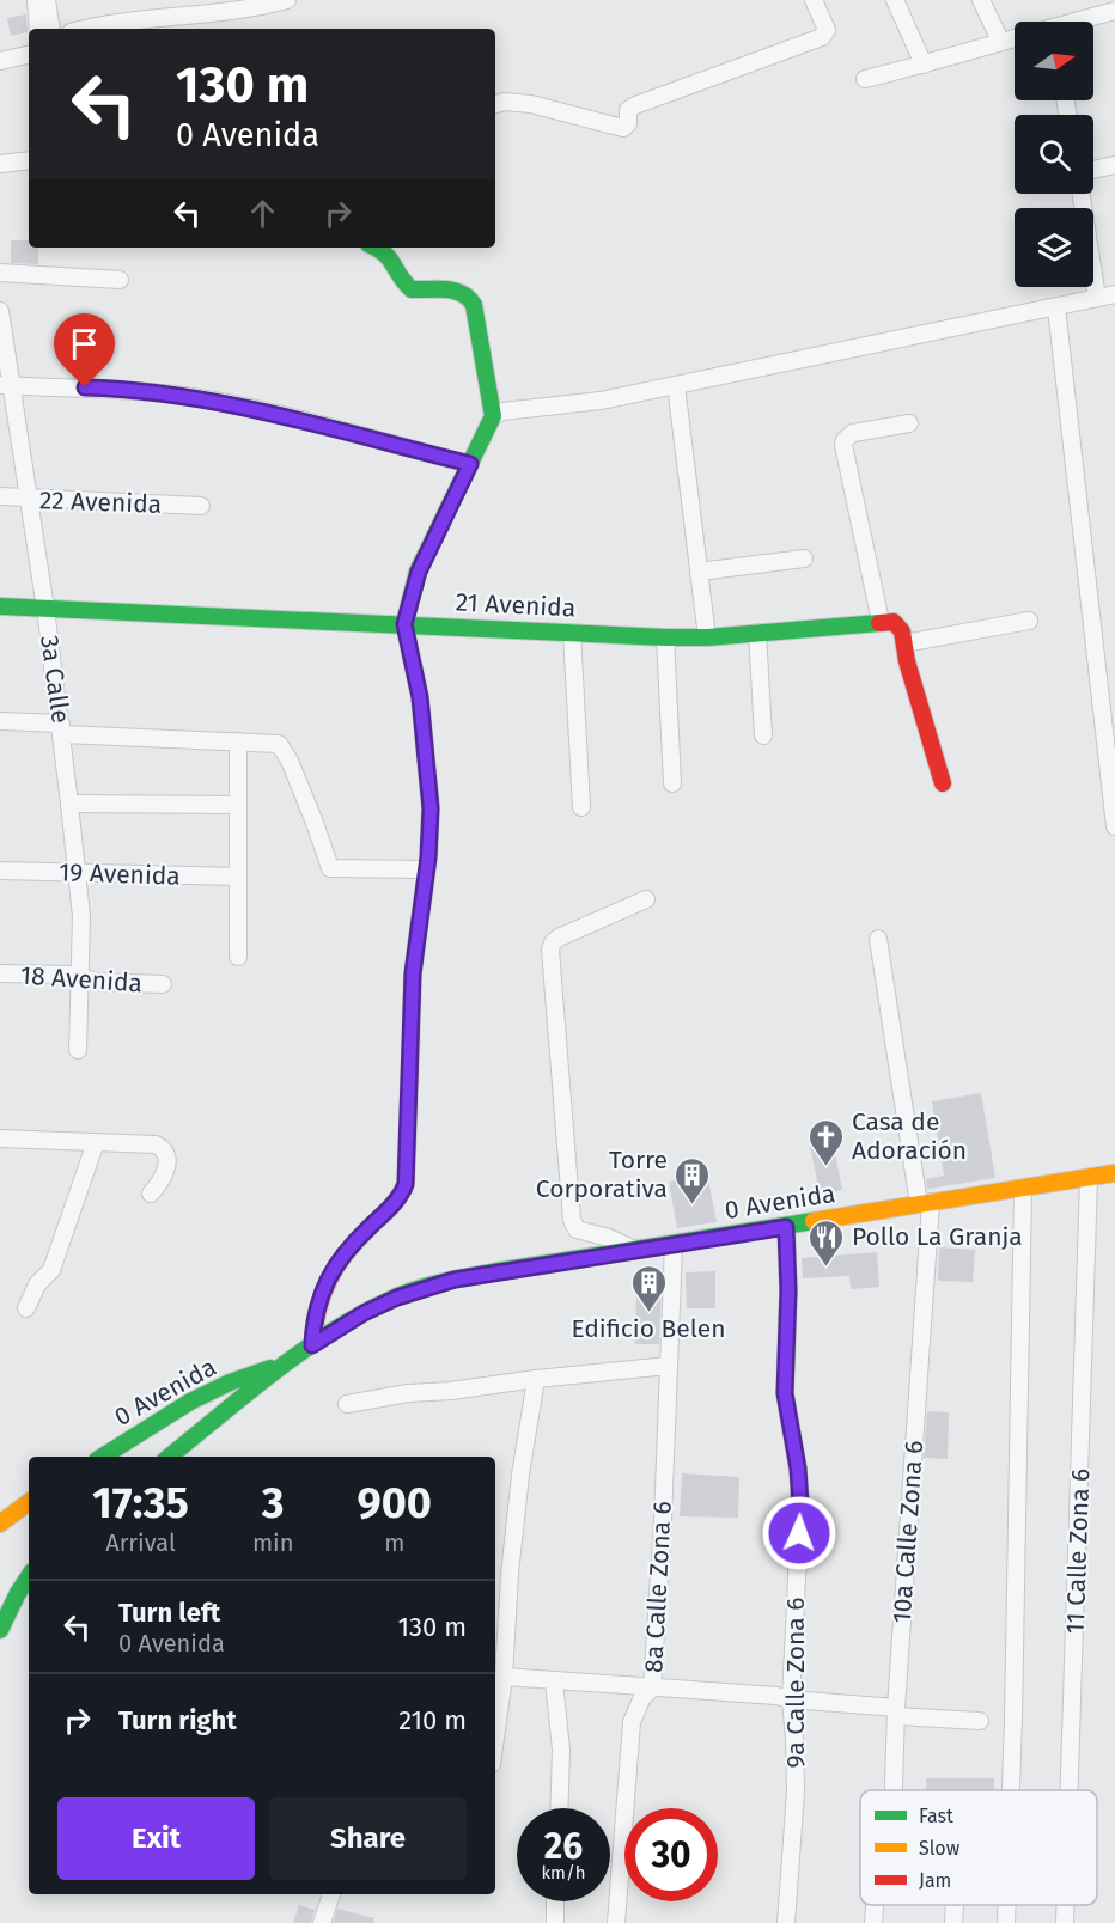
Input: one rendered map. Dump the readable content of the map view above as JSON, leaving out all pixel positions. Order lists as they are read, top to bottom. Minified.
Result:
{"streets":{"street":["22 Avenida","21 Avenida","3a Calle","19 Avenida","18 Avenida","0 Avenida","10a Calle Zona 6","11 Calle Zona 6","8a Calle Zona 6","9a Calle Zona 6"]},"crossings":[["22 Avenida","3a Calle"],["21 Avenida","3a Calle"],["3a Calle","19 Avenida"],["3a Calle","18 Avenida"],["0 Avenida","10a Calle Zona 6"],["0 Avenida","11 Calle Zona 6"],["0 Avenida","8a Calle Zona 6"],["0 Avenida","9a Calle Zona 6"]],"places":{"church":["Casa de Adoración"],"building":["Torre Corporativa","Edificio Belen"],"restaurant":["Pollo La Granja"]},"legend":["Fast","Slow","Jam"],"north":"right","page":{"turn":["130 m","0 Avenida"],"eta":["17:35","Arrival","3","min","900","m"],"list":[{"name":"Turn left","note":"0 Avenida","value":"130 m"},{"name":"Turn right","value":"210 m"}],"buttons":["Exit","Share"],"speed":"26 km/h","limit":"30"}}
